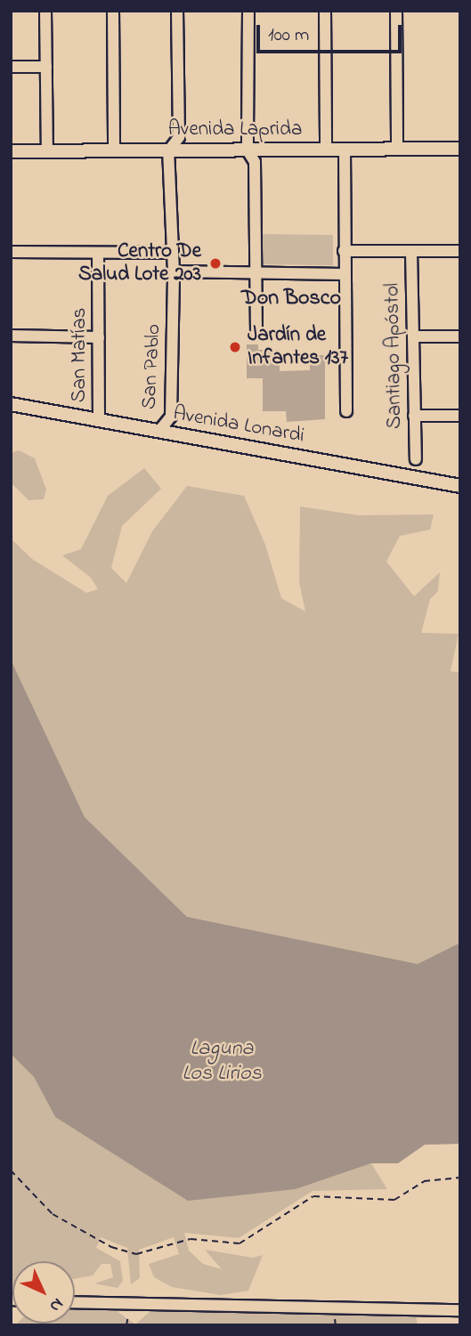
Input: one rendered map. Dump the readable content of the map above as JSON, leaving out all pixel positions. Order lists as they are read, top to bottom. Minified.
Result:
{"streets":{"street":["Avenida Laprida","San Matías","Santiago Apóstol","San Pablo","Avenida Lonardi"]},"crossings":[["Avenida Laprida","San Pablo"],["San Matías","Avenida Lonardi"],["San Pablo","Avenida Lonardi"]],"districts":["Don Bosco"],"water":["Laguna Los Lirios"],"places":["Centro De Salud Lote 203","Jardín de Infantes 137"],"scale_bar":"100 m","north":"bottom right"}
